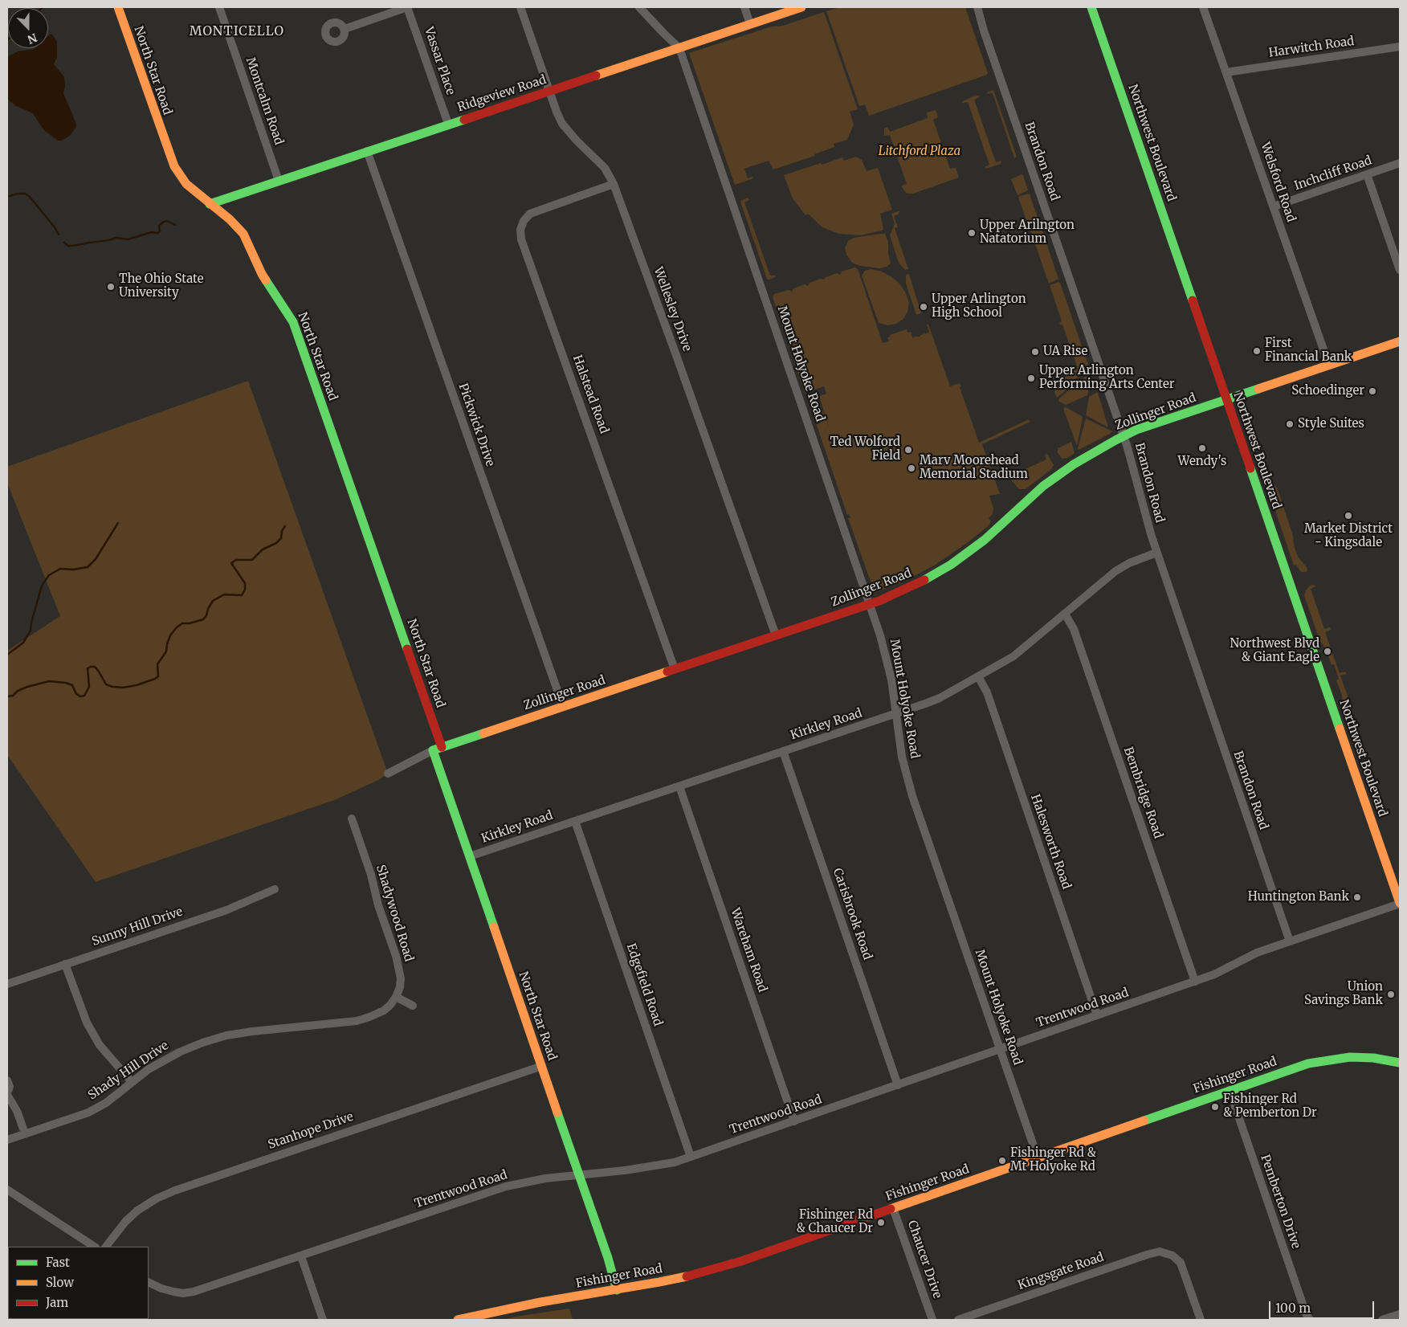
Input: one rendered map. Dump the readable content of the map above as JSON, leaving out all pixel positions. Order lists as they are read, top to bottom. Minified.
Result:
{"streets":{"street":["Harwitch Road","Vassar Place","North Star Road","Ridgeview Road","Montcalm Road","Northwest Boulevard","Brandon Road","Inchcliff Road","Welsford Road","Wellesley Drive","Mount Holyoke Road","Halstead Road","Zollinger Road","Pickwick Drive","Kirkley Road","Bembridge Road","Halesworth Road","Shadywood Road","Carisbrook Road","Sunny Hill Drive","Wareham Road","Edgefield Road","Trentwood Road","Shady Hill Drive","Fishinger Road","Stanhope Drive","Pemberton Drive","Chaucer Drive","Kingsgate Road"]},"crossings":[["Harwitch Road","Welsford Road"],["Vassar Place","Ridgeview Road"],["North Star Road","Ridgeview Road"],["North Star Road","Zollinger Road"],["North Star Road","Kirkley Road"],["North Star Road","Trentwood Road"],["North Star Road","Fishinger Road"],["North Star Road","Stanhope Drive"],["Ridgeview Road","Montcalm Road"],["Ridgeview Road","Wellesley Drive"],["Ridgeview Road","Mount Holyoke Road"],["Ridgeview Road","Pickwick Drive"],["Northwest Boulevard","Zollinger Road"],["Northwest Boulevard","Trentwood Road"],["Brandon Road","Zollinger Road"],["Brandon Road","Kirkley Road"],["Brandon Road","Trentwood Road"],["Inchcliff Road","Welsford Road"],["Welsford Road","Zollinger Road"],["Wellesley Drive","Halstead Road"],["Wellesley Drive","Zollinger Road"],["Mount Holyoke Road","Zollinger Road"],["Mount Holyoke Road","Kirkley Road"],["Mount Holyoke Road","Trentwood Road"],["Mount Holyoke Road","Fishinger Road"],["Halstead Road","Zollinger Road"],["Zollinger Road","Pickwick Drive"],["Kirkley Road","Bembridge Road"],["Kirkley Road","Halesworth Road"],["Kirkley Road","Carisbrook Road"],["Kirkley Road","Wareham Road"],["Kirkley Road","Edgefield Road"],["Bembridge Road","Trentwood Road"],["Halesworth Road","Trentwood Road"],["Shadywood Road","Shady Hill Drive"],["Carisbrook Road","Trentwood Road"],["Wareham Road","Trentwood Road"],["Edgefield Road","Trentwood Road"],["Fishinger Road","Pemberton Drive"],["Fishinger Road","Chaucer Drive"]],"districts":["MONTICELLO"],"parks":["Litchford Plaza"],"places":["Upper Arilngton Natatorium","The Ohio State University","Upper Arlington High School","First Financial Bank","UA Rise","Upper Arlington Performing Arts Center","Schoedinger","Style Suites","Wendy's","Ted Wolford Field","Marv Moorehead Memorial Stadium","Market District - Kingsdale","Northwest Blvd & Giant Eagle","Huntington Bank","Union Savings Bank","Fishinger Rd & Pemberton Dr","Fishinger Rd & Mt Holyoke Rd","Fishinger Rd & Chaucer Dr"],"legend":["Fast","Slow","Jam"],"scale_bar":"100 m","north":"bottom"}
